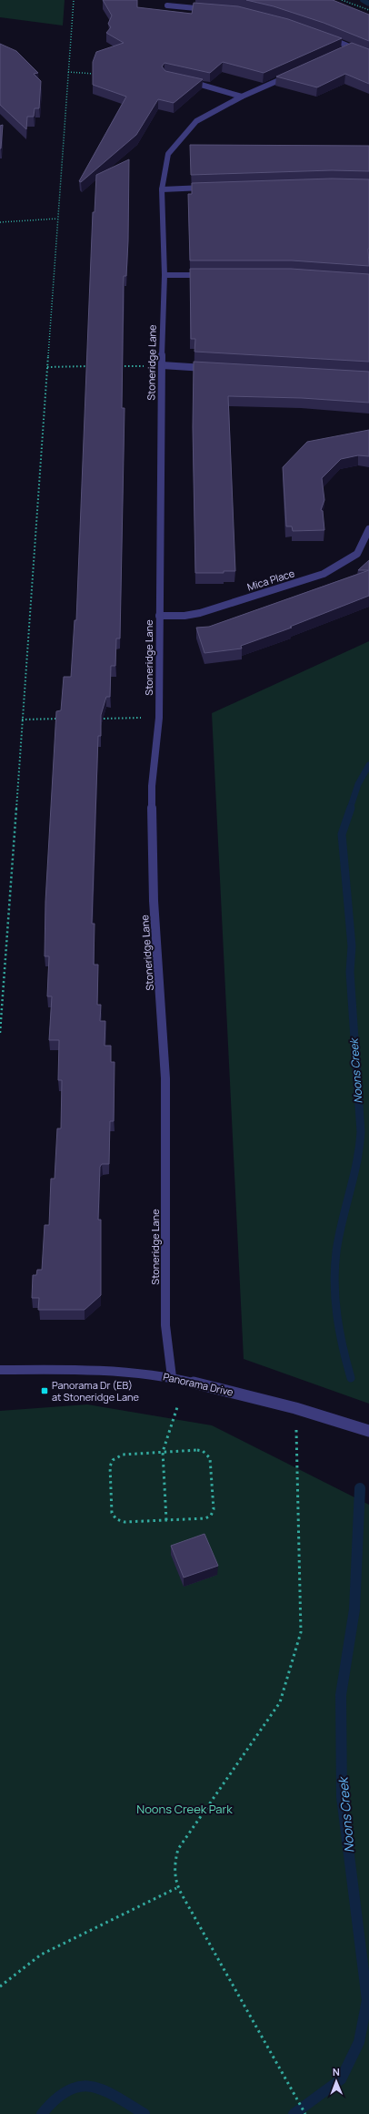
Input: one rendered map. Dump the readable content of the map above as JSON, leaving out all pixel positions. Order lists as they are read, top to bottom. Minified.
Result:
{"streets":{"street":["Stoneridge Lane","Mica Place","Panorama Drive"]},"crossings":[["Stoneridge Lane","Mica Place"],["Stoneridge Lane","Panorama Drive"]],"water":["Noons Creek"],"parks":["Noons Creek Park"],"places":{"transit":["Panorama Dr (EB) at Stoneridge Lane"]},"north":"top"}
